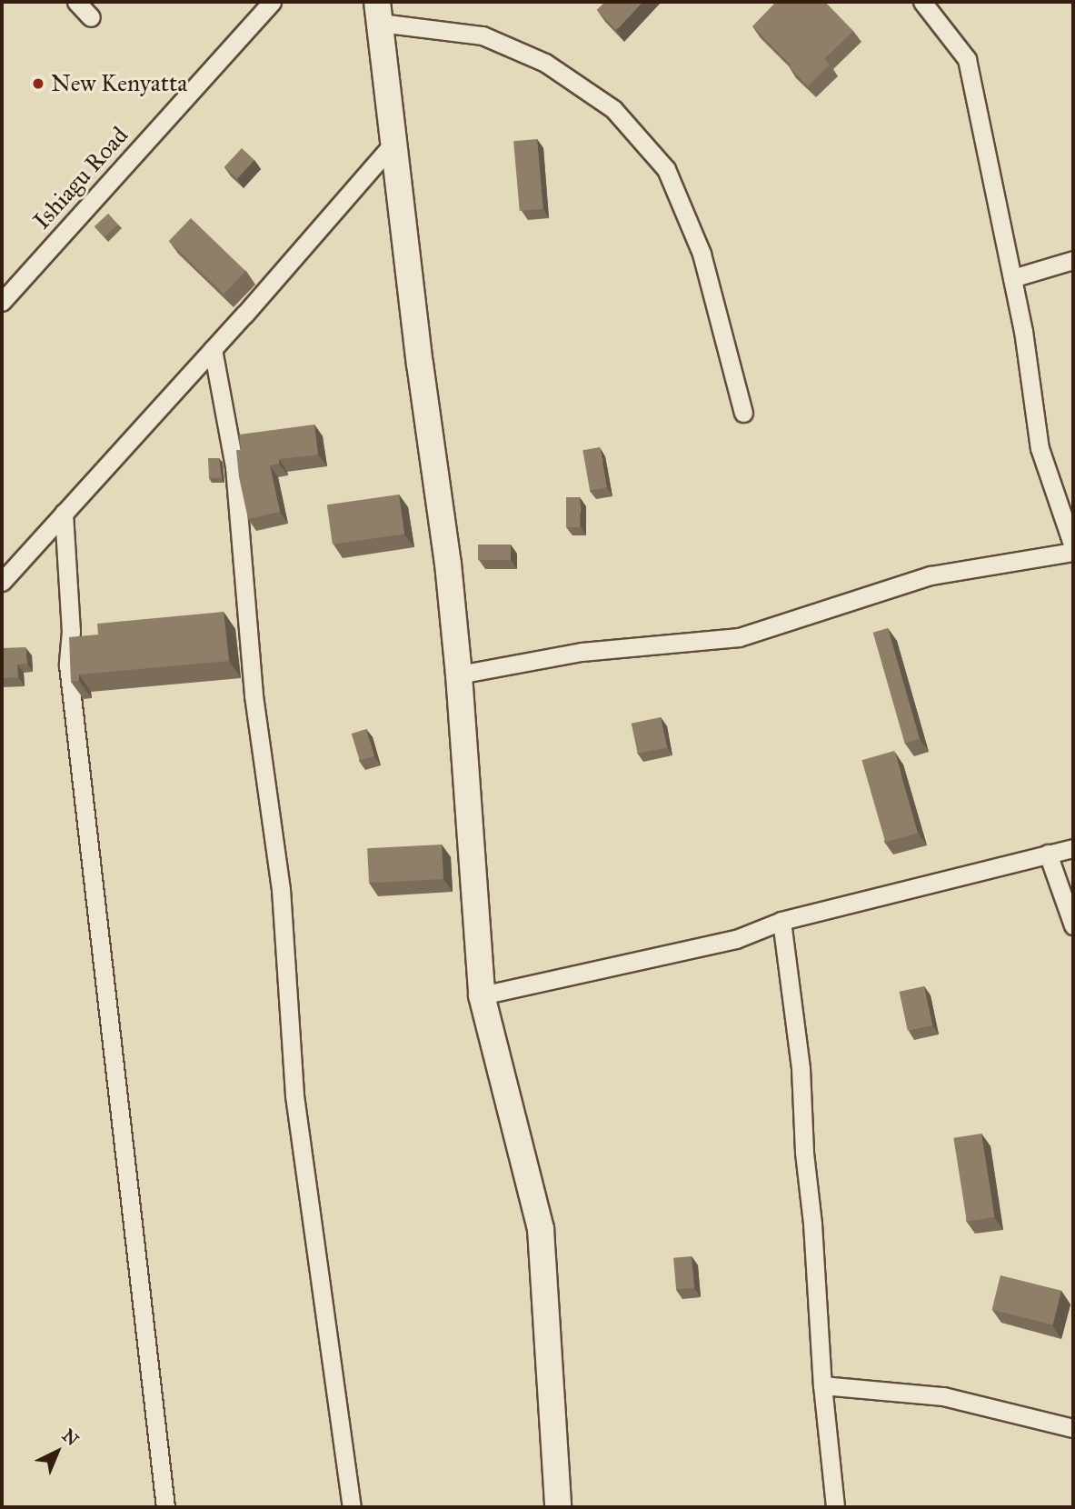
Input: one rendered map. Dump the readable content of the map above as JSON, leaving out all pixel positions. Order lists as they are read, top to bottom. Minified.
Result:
{"streets":{"street":["Ishiagu Road"]},"places":["New Kenyatta"],"north":"top right"}
